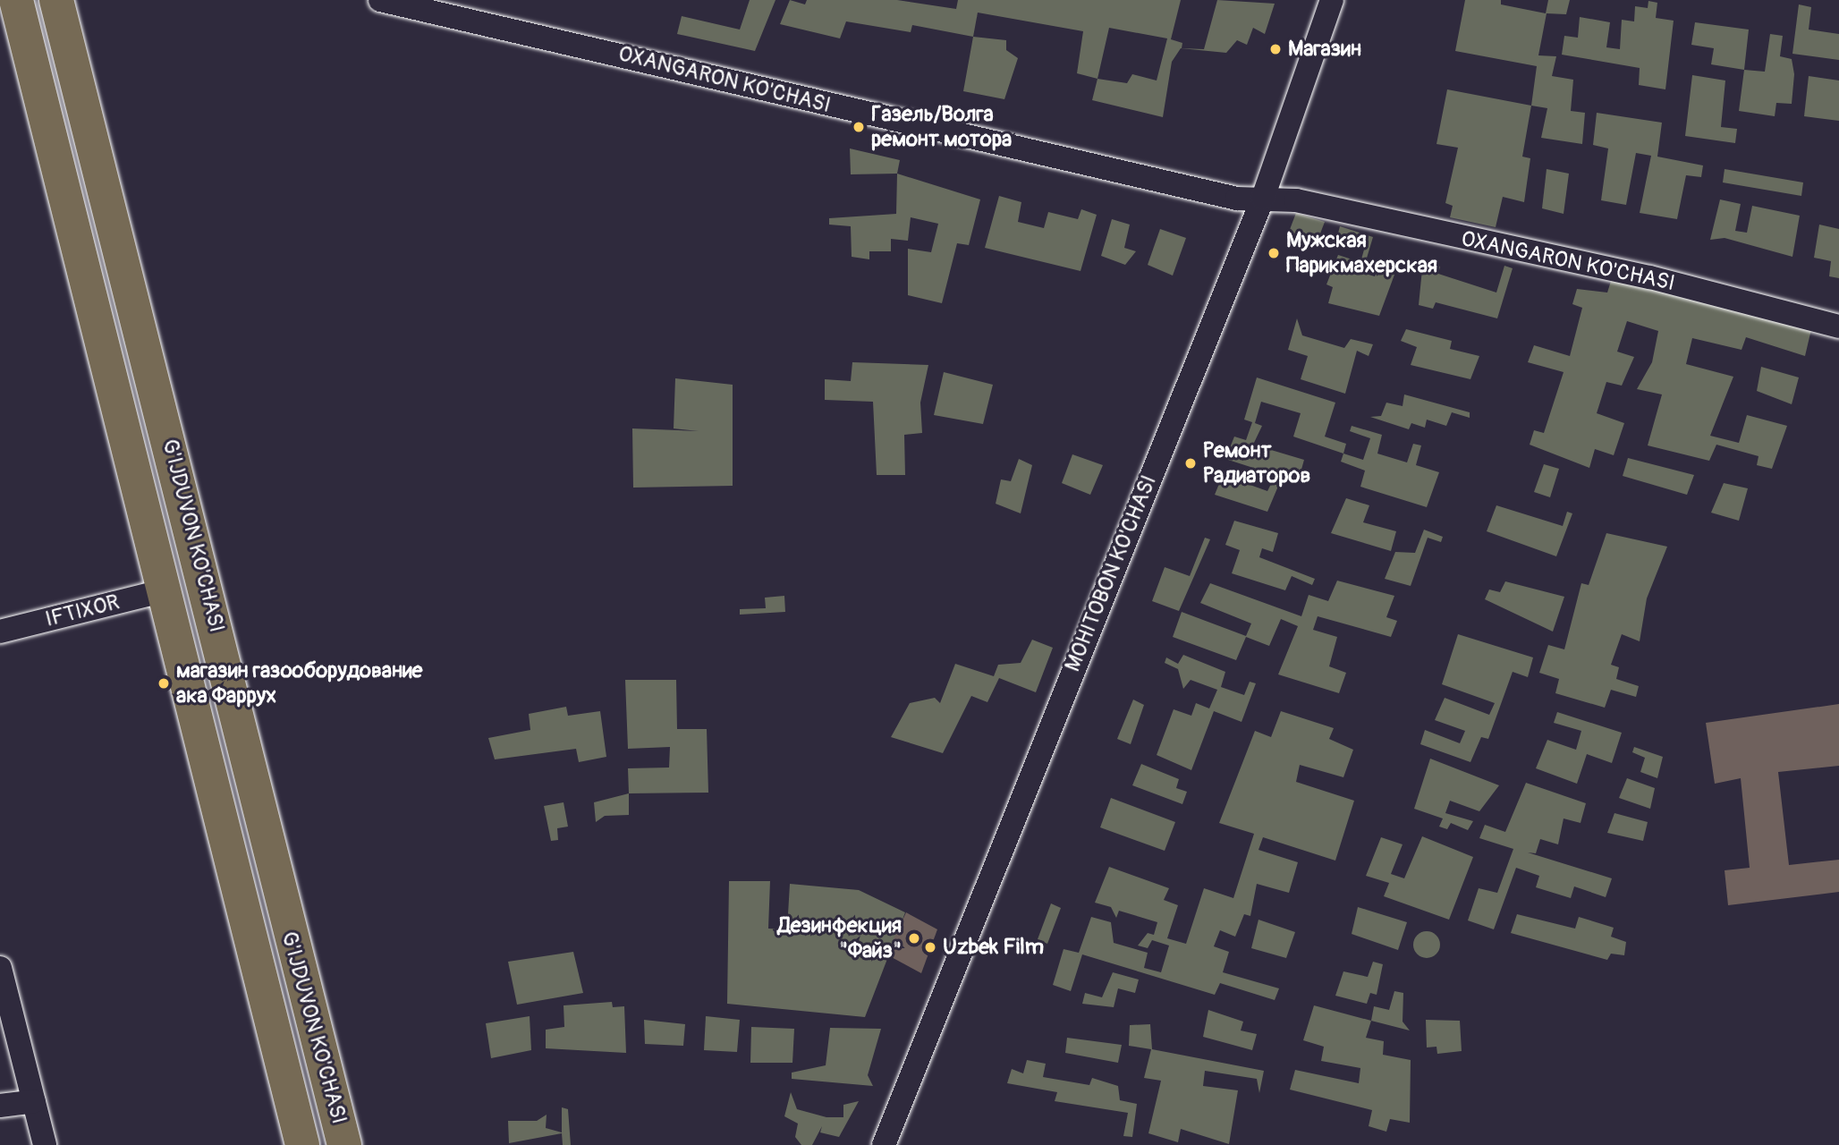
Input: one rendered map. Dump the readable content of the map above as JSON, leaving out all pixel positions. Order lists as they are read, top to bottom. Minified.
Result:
{"streets":{"main road":["G'IJDUVON KO'CHASI"],"street":["OXANGARON KO'CHASI","MOHITOBON KO'CHASI","IFTIXOR"]},"crossings":[["OXANGARON KO'CHASI","MOHITOBON KO'CHASI"],["G'IJDUVON KO'CHASI","IFTIXOR"]],"places":["Магазин","Газель/Волга ремонт мотора","Мужская Парикмахерская","Ремонт Радиаторов","магазин газооборудование ака Фаррух","Дезинфекция \"Файз\"","Uzbek Film"]}
